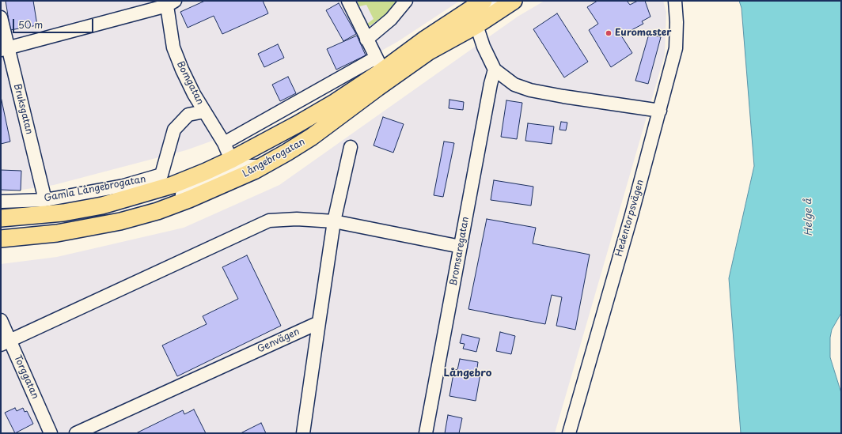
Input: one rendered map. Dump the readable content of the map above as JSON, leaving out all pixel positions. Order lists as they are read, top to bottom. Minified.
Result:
{"streets":{"main road":["Långebrogatan"],"street":["Bomgatan","Bruksgatan","Gamla Långebrogatan","Hedentorpsvägen","Bromsaregatan","Genvägen","Torggatan"]},"crossings":[["Bomgatan","Långebrogatan"],["Bomgatan","Gamla Långebrogatan"],["Bruksgatan","Gamla Långebrogatan"]],"districts":["Långebro"],"water":["Helge å"],"places":["Euromaster"],"scale_bar":"50 m"}
